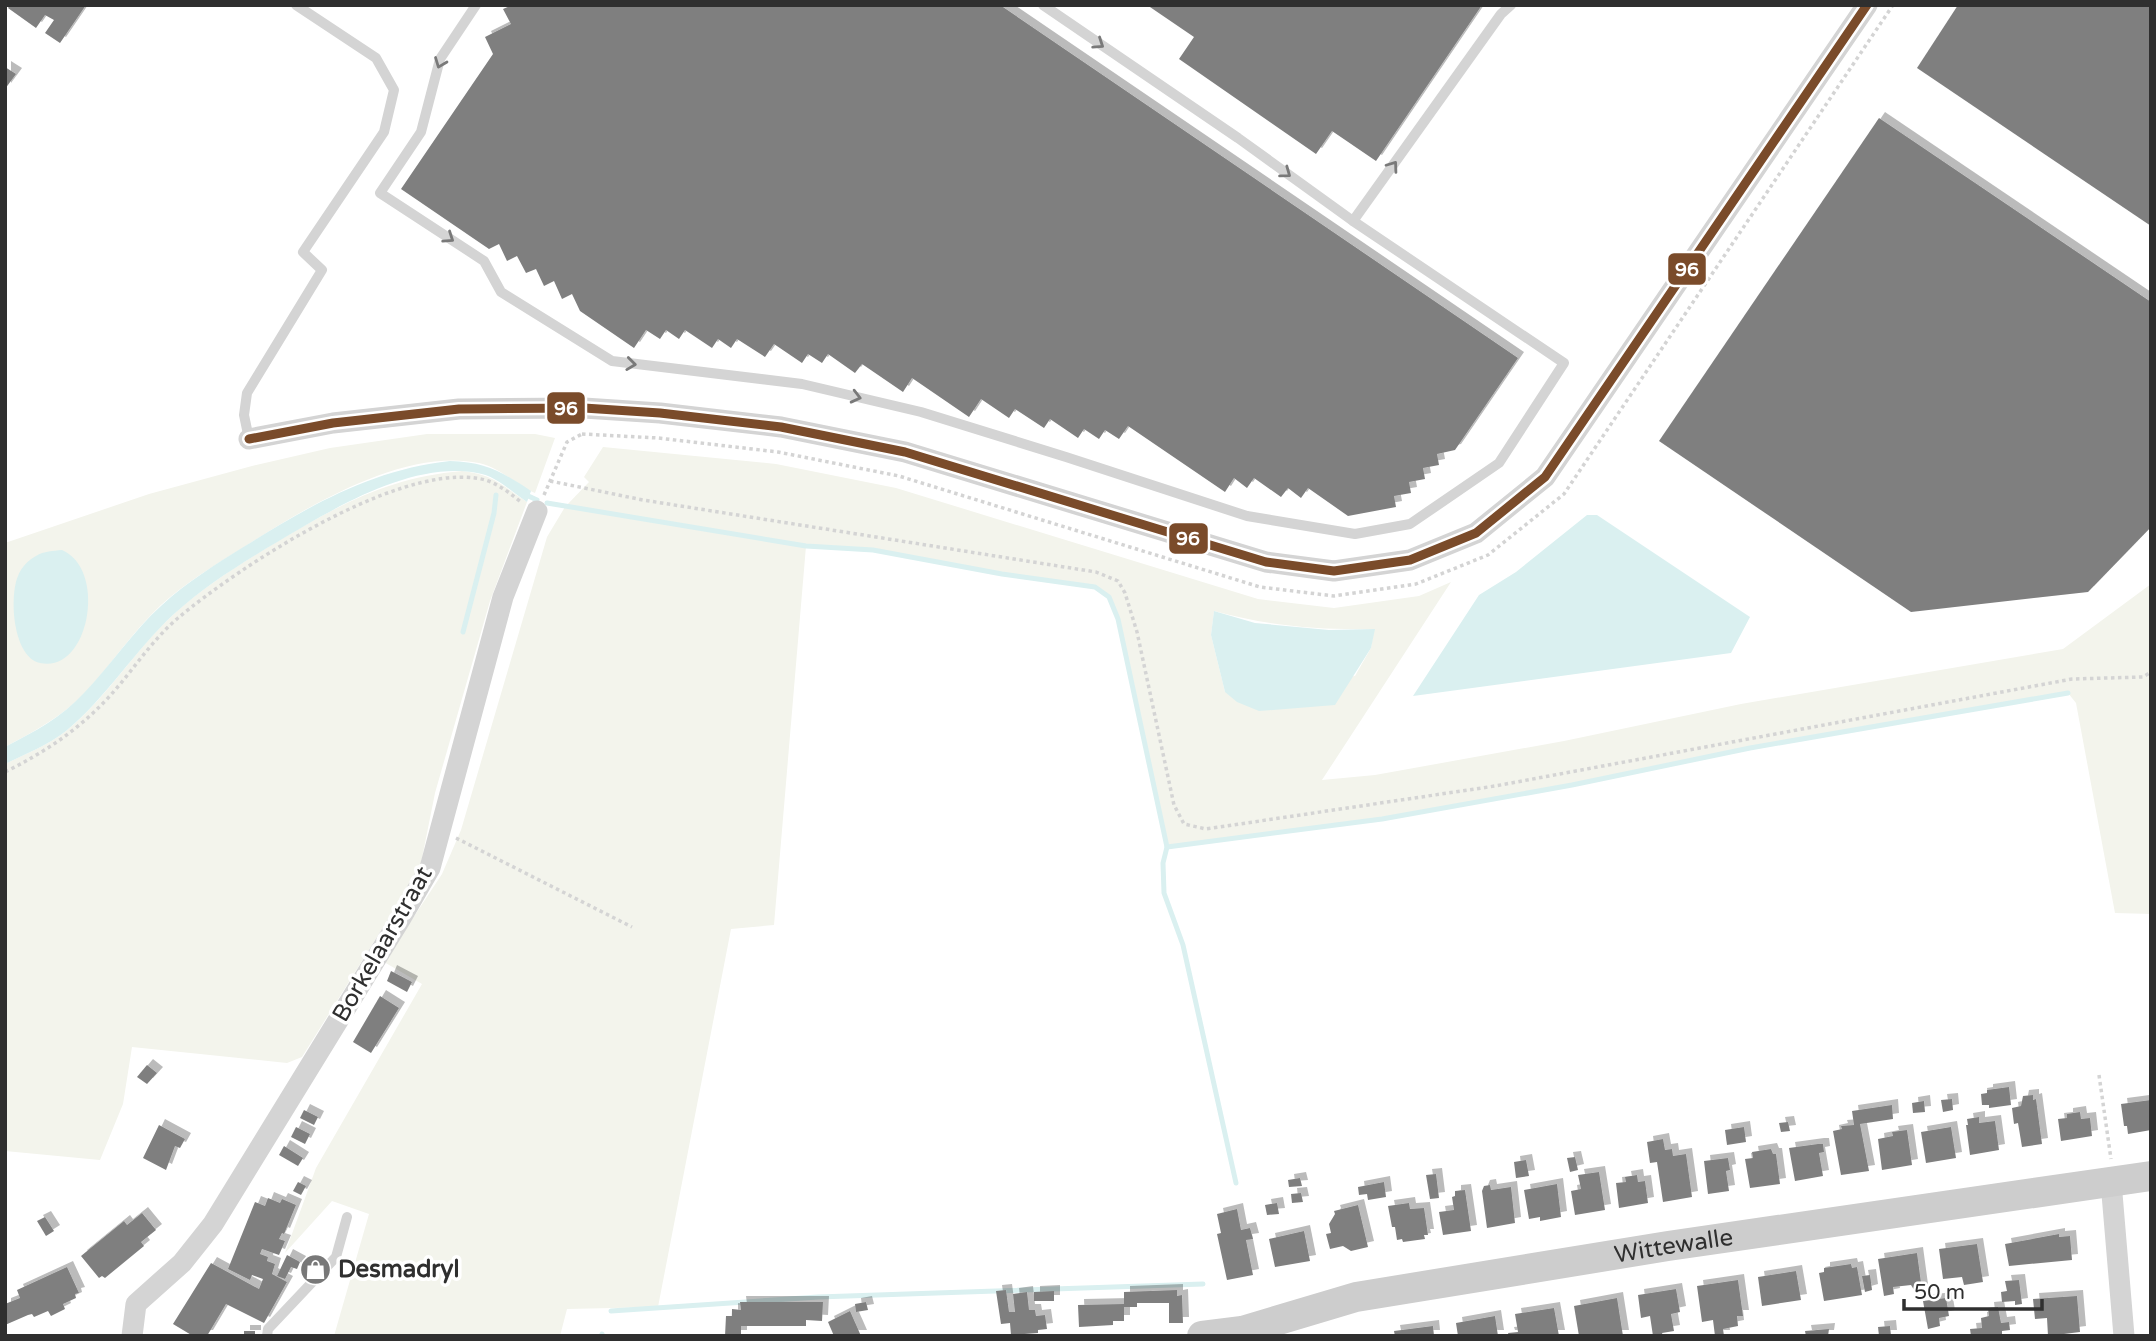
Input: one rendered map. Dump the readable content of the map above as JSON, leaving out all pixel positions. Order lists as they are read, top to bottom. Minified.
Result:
{"streets":{"street":["Borkelaarstraat","Wittewalle"]},"places":{"shop":["Desmadryl"]},"lines":["transit line 96"],"scale_bar":"50 m"}
